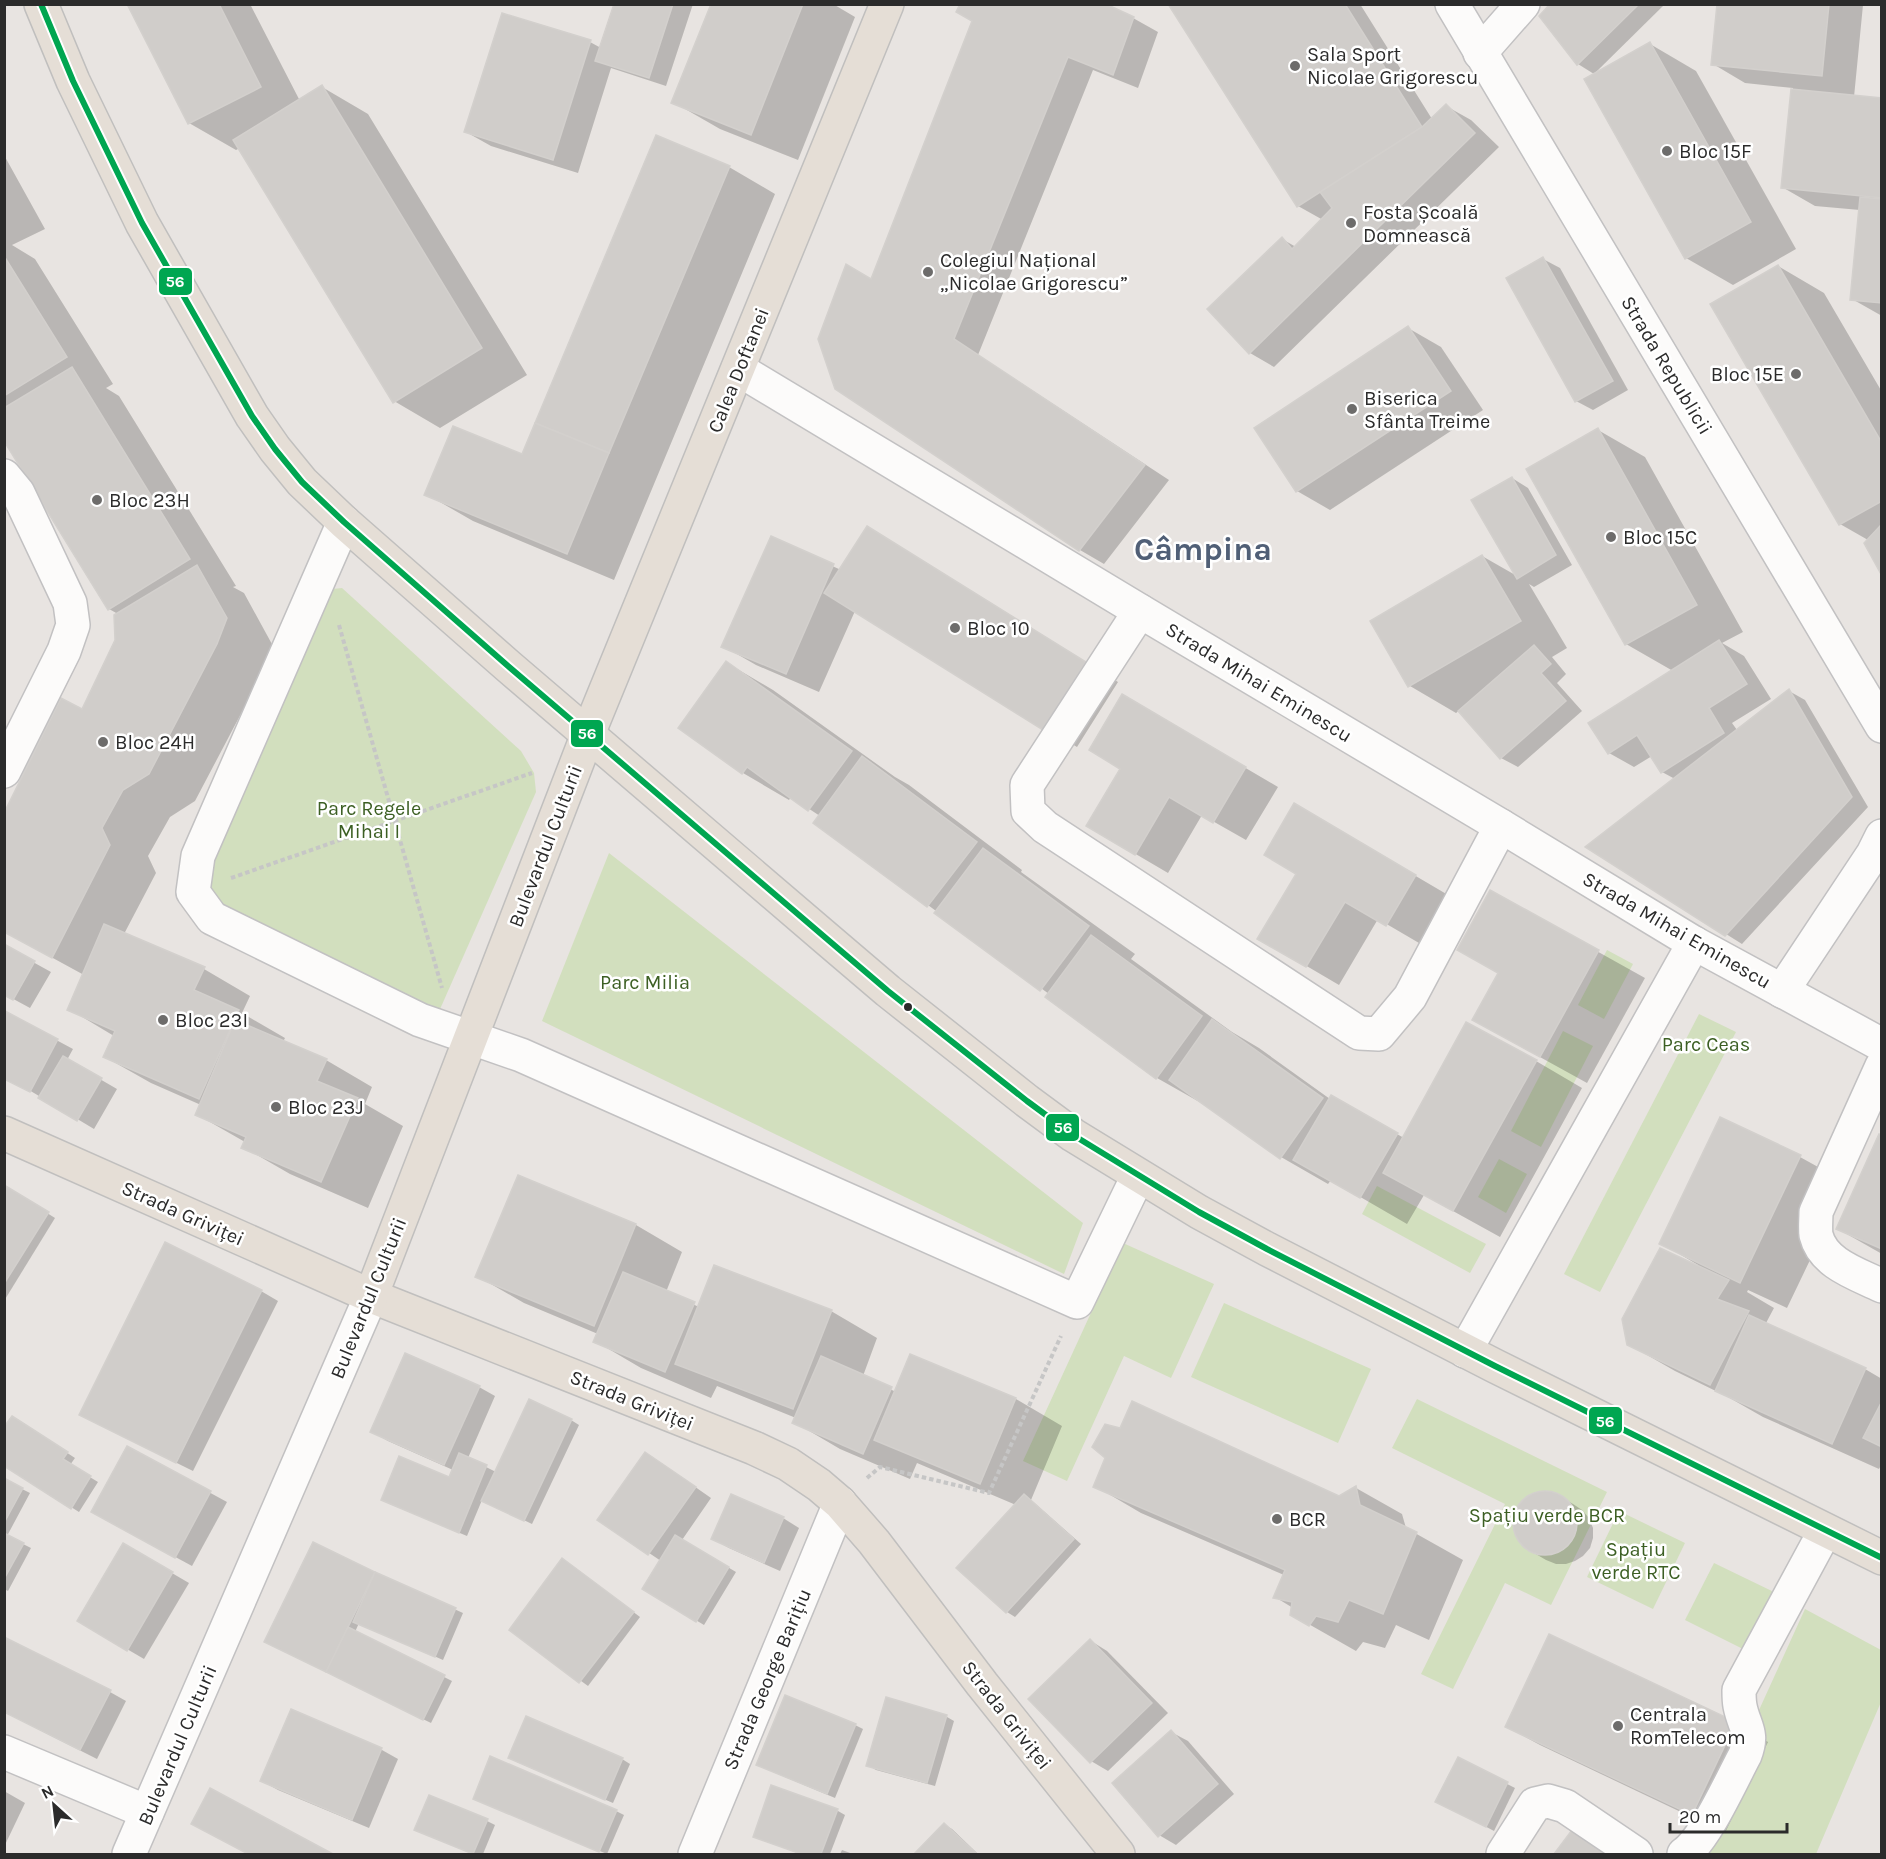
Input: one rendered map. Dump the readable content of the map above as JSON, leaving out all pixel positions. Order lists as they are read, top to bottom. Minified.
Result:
{"streets":{"main road":["Calea Doftanei","Bulevardul Culturii","Strada Griviței"],"street":["Strada Republicii","Strada Mihai Eminescu","Strada George Barițiu"]},"crossings":[["Calea Doftanei","Strada Mihai Eminescu"],["Calea Doftanei","Bulevardul Culturii"],["Bulevardul Culturii","Strada Griviței"],["Strada Griviței","Strada George Barițiu"]],"districts":["Câmpina"],"parks":["Parc Regele Mihai I","Parc Milia","Parc Ceas","Spațiu verde BCR","Spațiu verde RTC"],"places":["Sala Sport Nicolae Grigorescu","Bloc 15F","Fosta Școală Domnească","Colegiul Național „Nicolae Grigorescu”","Bloc 15E","Biserica Sfânta Treime","Bloc 23H","Bloc 15C","Bloc 10","Bloc 24H","Bloc 23I","Bloc 23J","BCR","Centrala RomTelecom"],"lines":["transit line 56"],"scale_bar":"20 m","north":"top left"}
